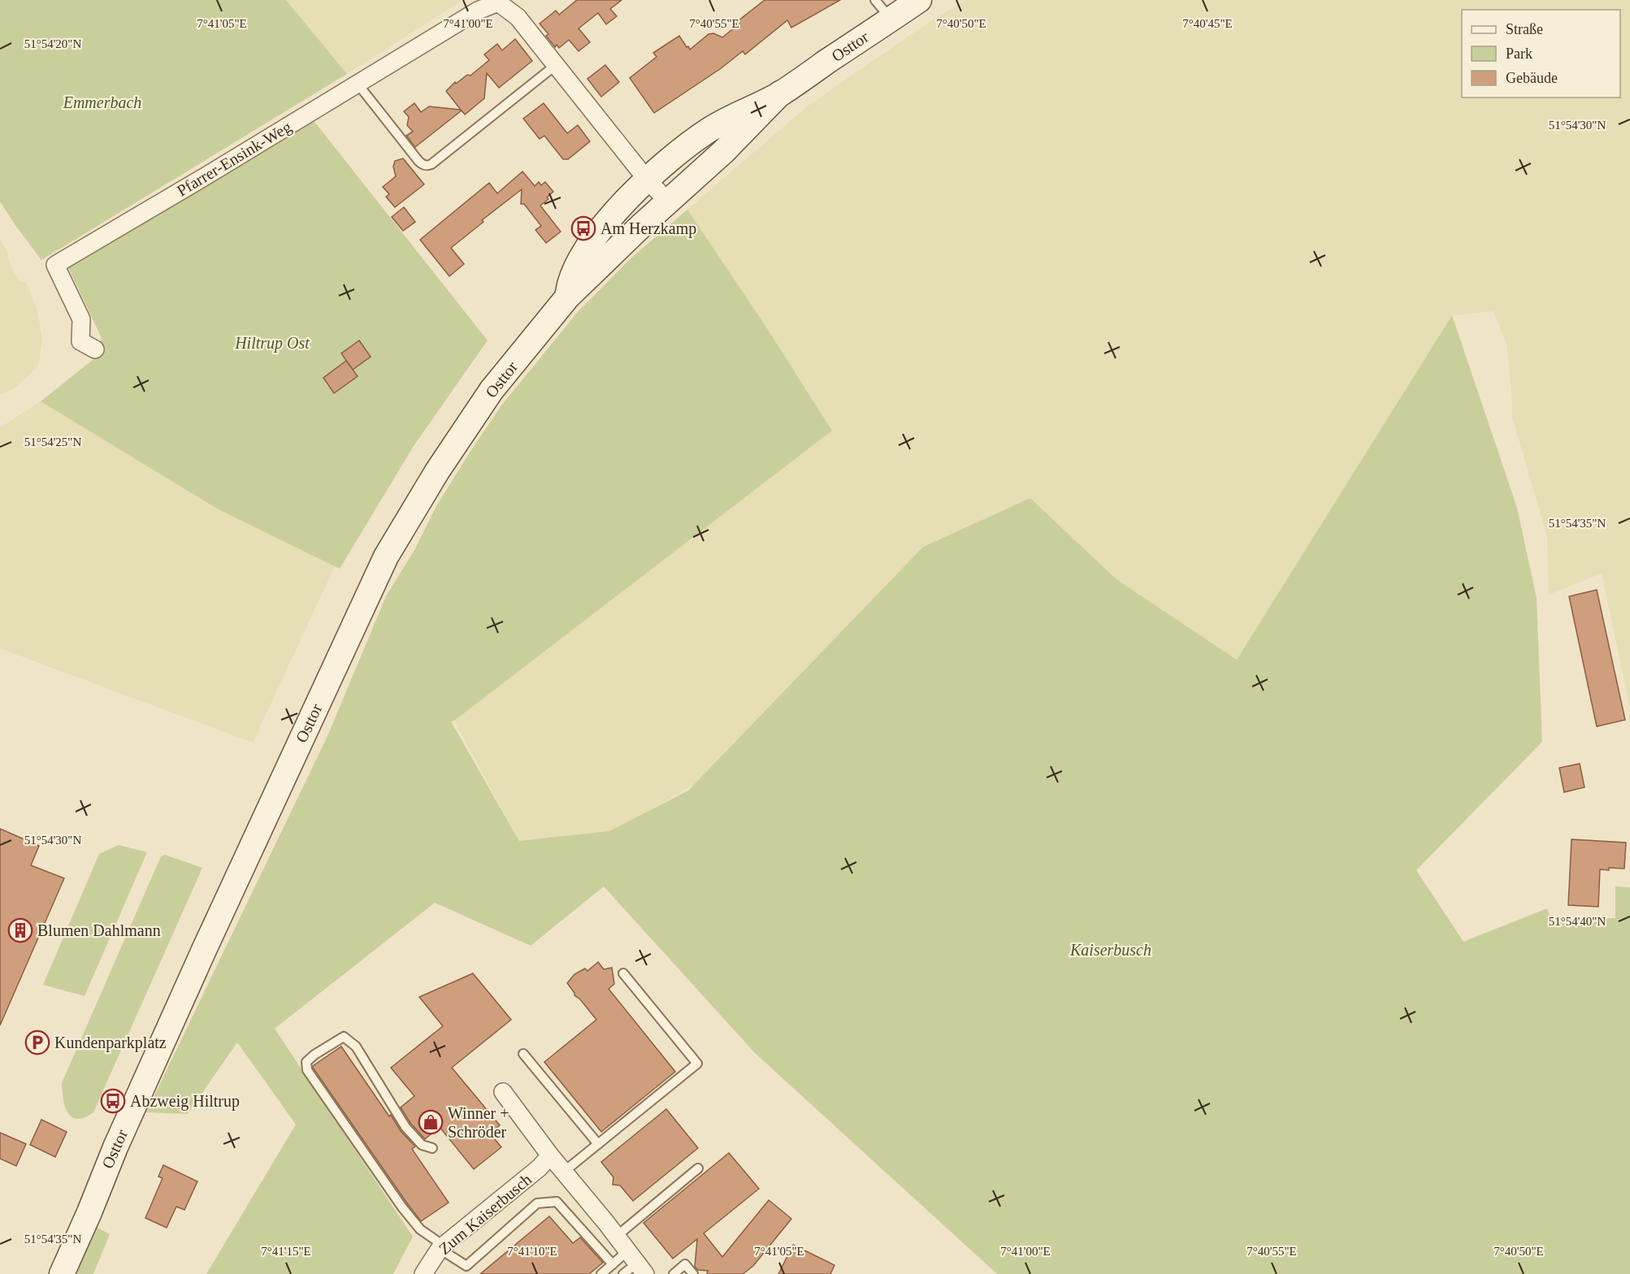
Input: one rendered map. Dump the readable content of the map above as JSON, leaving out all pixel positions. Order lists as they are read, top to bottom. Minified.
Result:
{"streets":{"main road":["Osttor"],"street":["Pfarrer-Ensink-Weg","Zum Kaiserbusch"]},"crossings":[["Osttor","Pfarrer-Ensink-Weg"]],"parks":["Emmerbach","Hiltrup Ost","Kaiserbusch"],"places":{"bus stop":["Am Herzkamp","Abzweig Hiltrup"],"building":["Blumen Dahlmann"],"parking":["Kundenparkplatz"],"shop":["Winner + Schröder"]},"legend":["Straße","Park","Gebäude"],"coordinates":["7°41'05\"E","7°41'00\"E","7°40'55\"E","7°40'50\"E","7°40'45\"E","51°54'20\"N","51°54'30\"N","51°54'25\"N","51°54'35\"N","51°54'40\"N","7°41'15\"E","7°41'10\"E"]}
